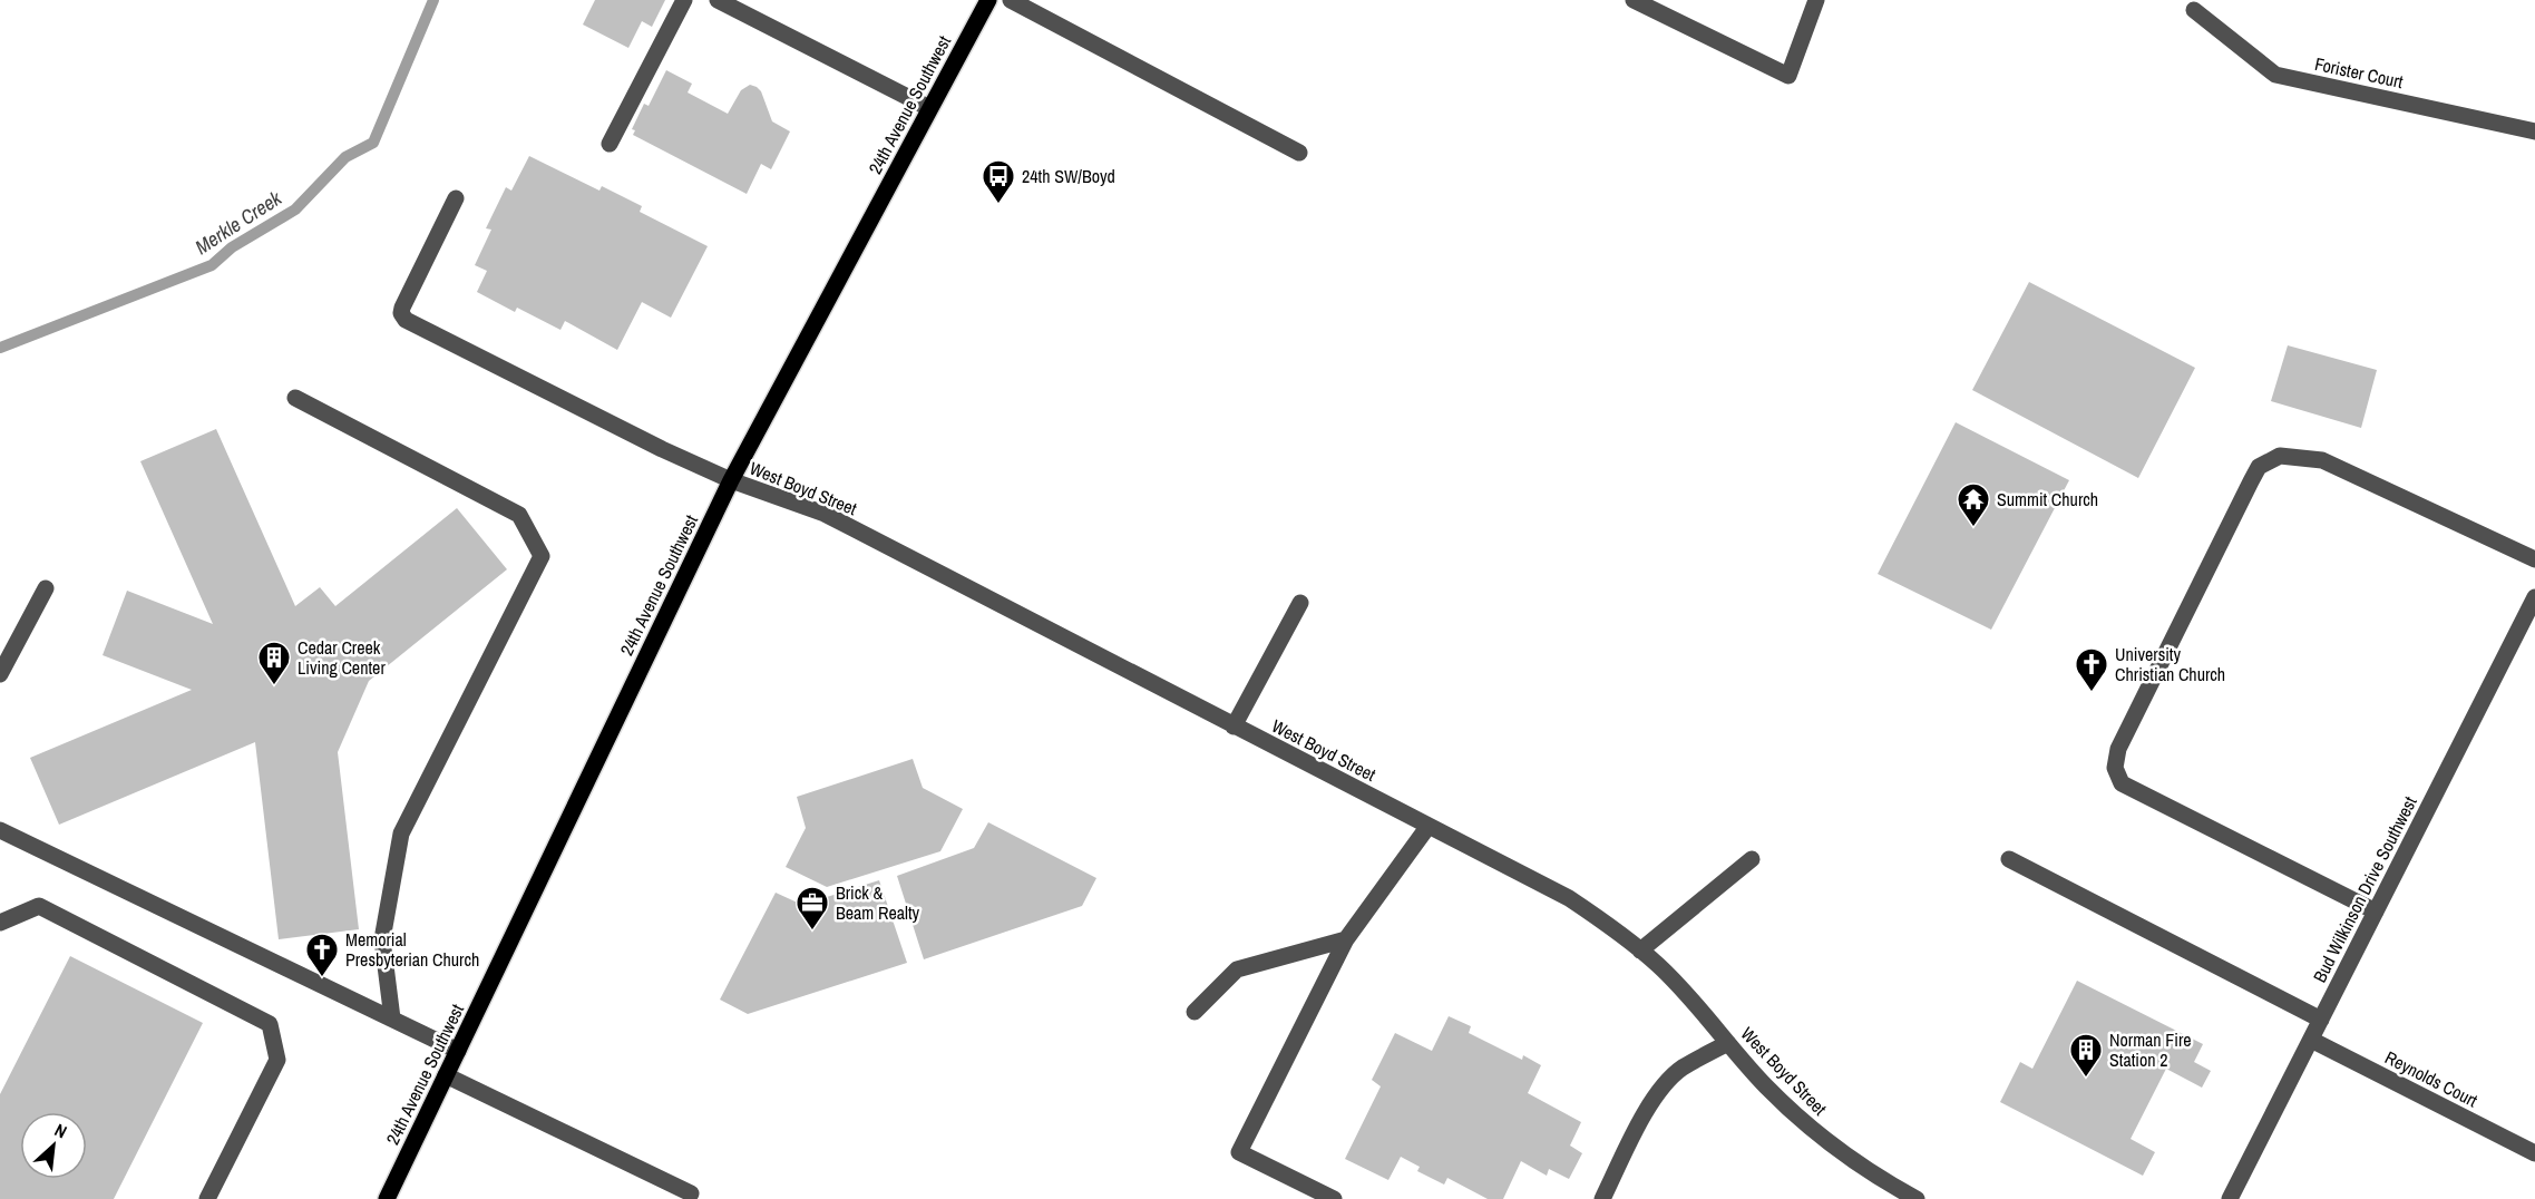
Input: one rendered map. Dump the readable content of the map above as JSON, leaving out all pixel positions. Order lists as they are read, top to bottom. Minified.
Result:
{"streets":{"main road":["24th Avenue Southwest"],"street":["Forister Court","West Boyd Street","Bud Wilkinson Drive Southwest","Reynolds Court"]},"crossings":[["24th Avenue Southwest","West Boyd Street"],["Bud Wilkinson Drive Southwest","Reynolds Court"]],"water":["Merkle Creek"],"places":{"bus stop":["24th SW/Boyd"],"temple":["Summit Church"],"building":["Cedar Creek Living Center","Norman Fire Station 2"],"church":["University Christian Church","Memorial Presbyterian Church"],"office":["Brick & Beam Realty"]},"north":"top right"}
